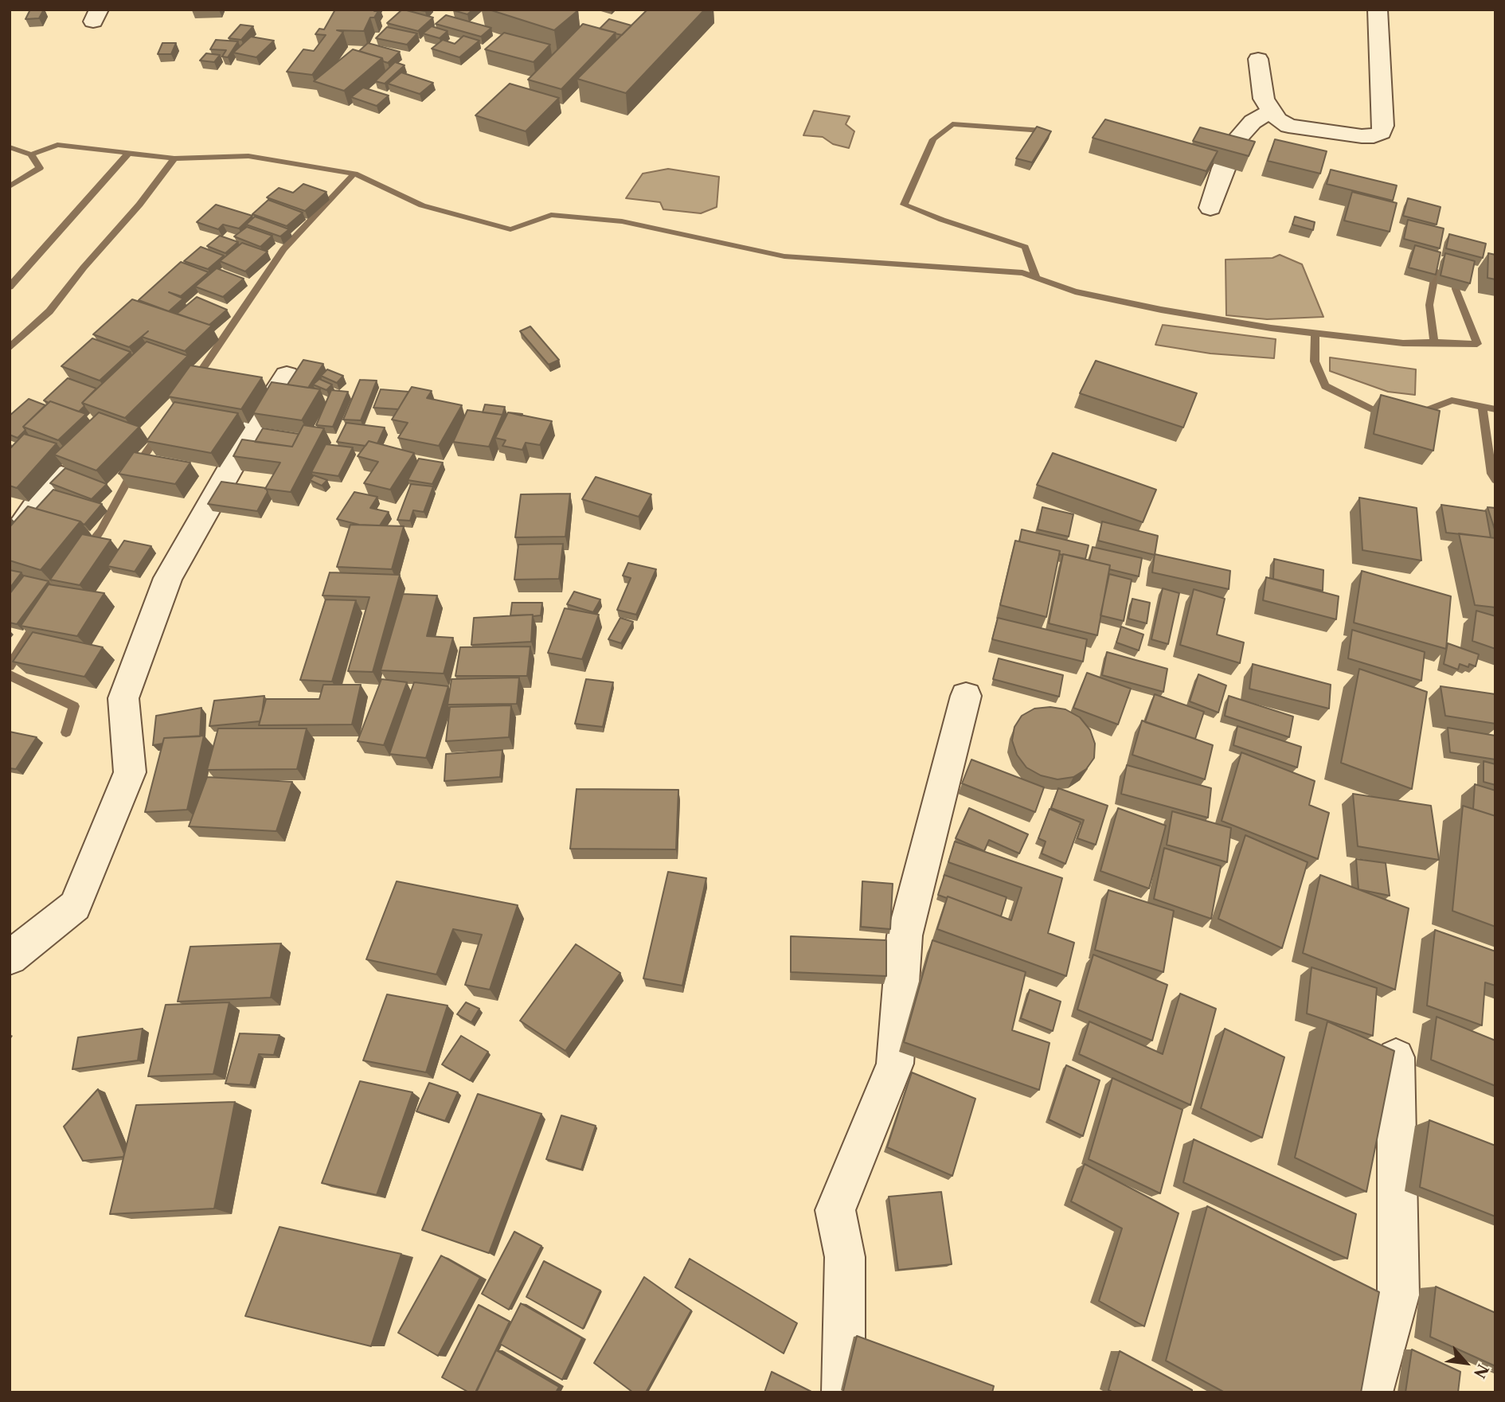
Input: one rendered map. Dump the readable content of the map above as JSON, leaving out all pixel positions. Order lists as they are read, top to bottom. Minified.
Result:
{"north":"bottom right"}
